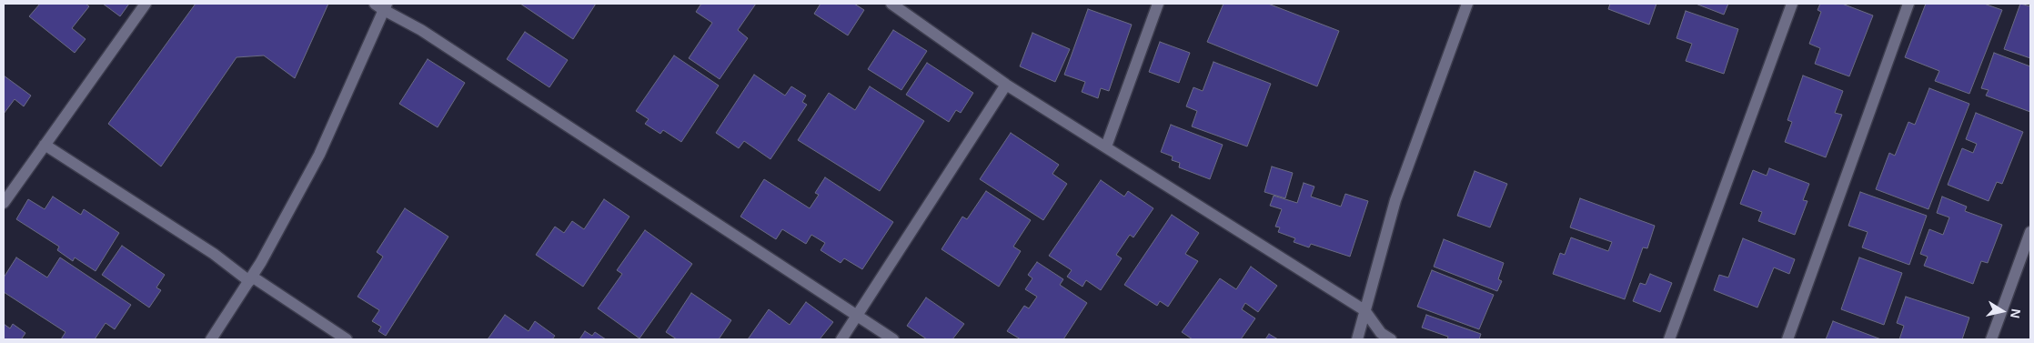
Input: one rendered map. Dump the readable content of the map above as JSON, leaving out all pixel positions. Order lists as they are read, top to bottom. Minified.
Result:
{"north":"right"}
